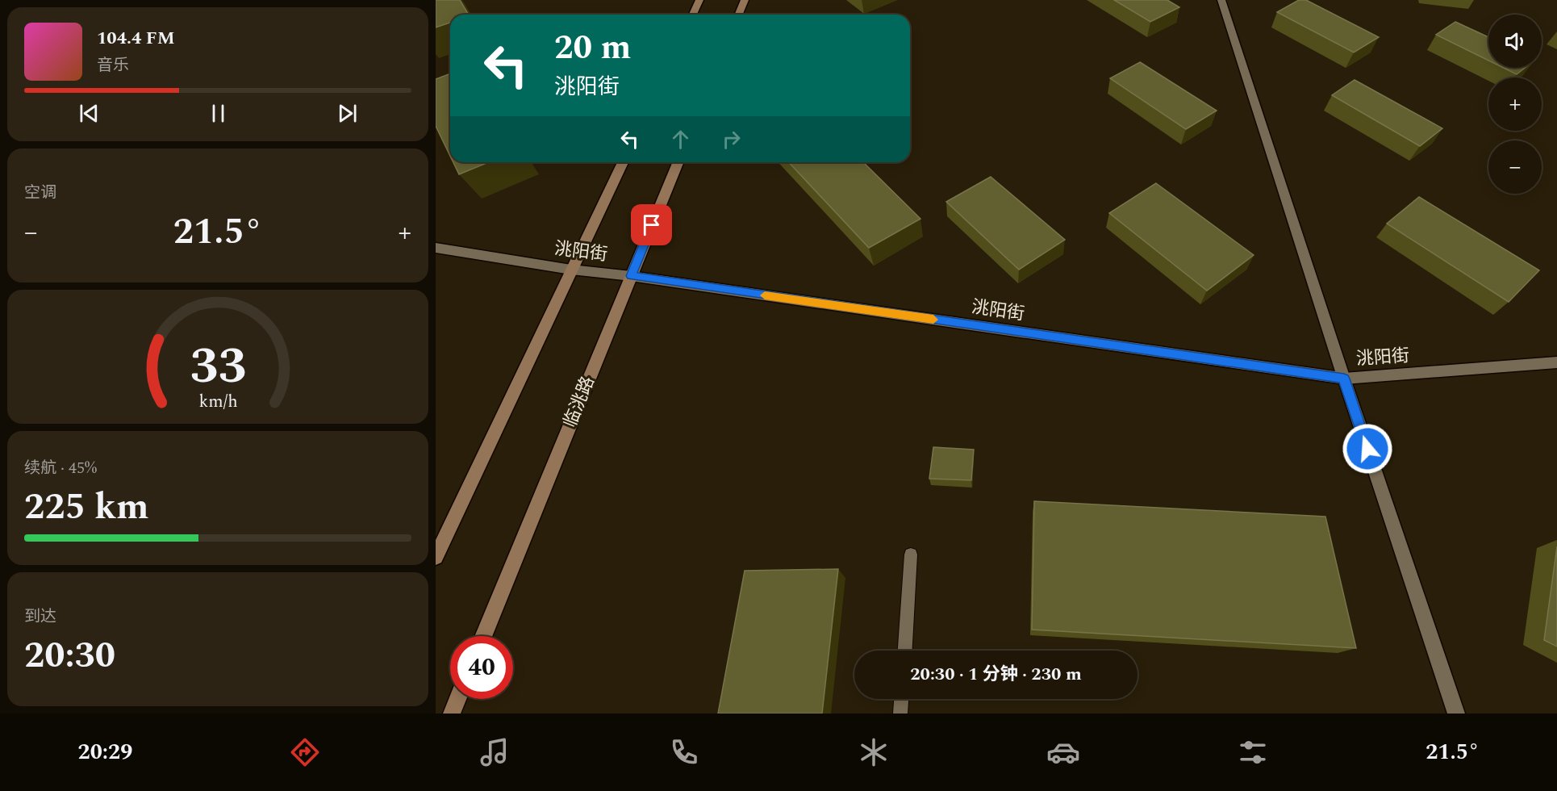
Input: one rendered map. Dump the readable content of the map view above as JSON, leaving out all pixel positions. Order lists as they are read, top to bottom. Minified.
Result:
{"streets":{"main road":["临洮路"],"street":["洮阳街"]},"crossings":[["洮阳街","临洮路"]],"page":{"map_buttons":["+","−"],"turn":["20 m","洮阳街"],"song":["104.4 FM","音乐"],"tile":["空调",["续航 · 45%","225 km"],["到达","20:30"]],"heat":["−","21.5°","+"],"limit":"40","trip":"20:30 · 1 分钟 · 230 m","tabs":["20:29","21.5°"],"gauge":["33","km/h"]}}
